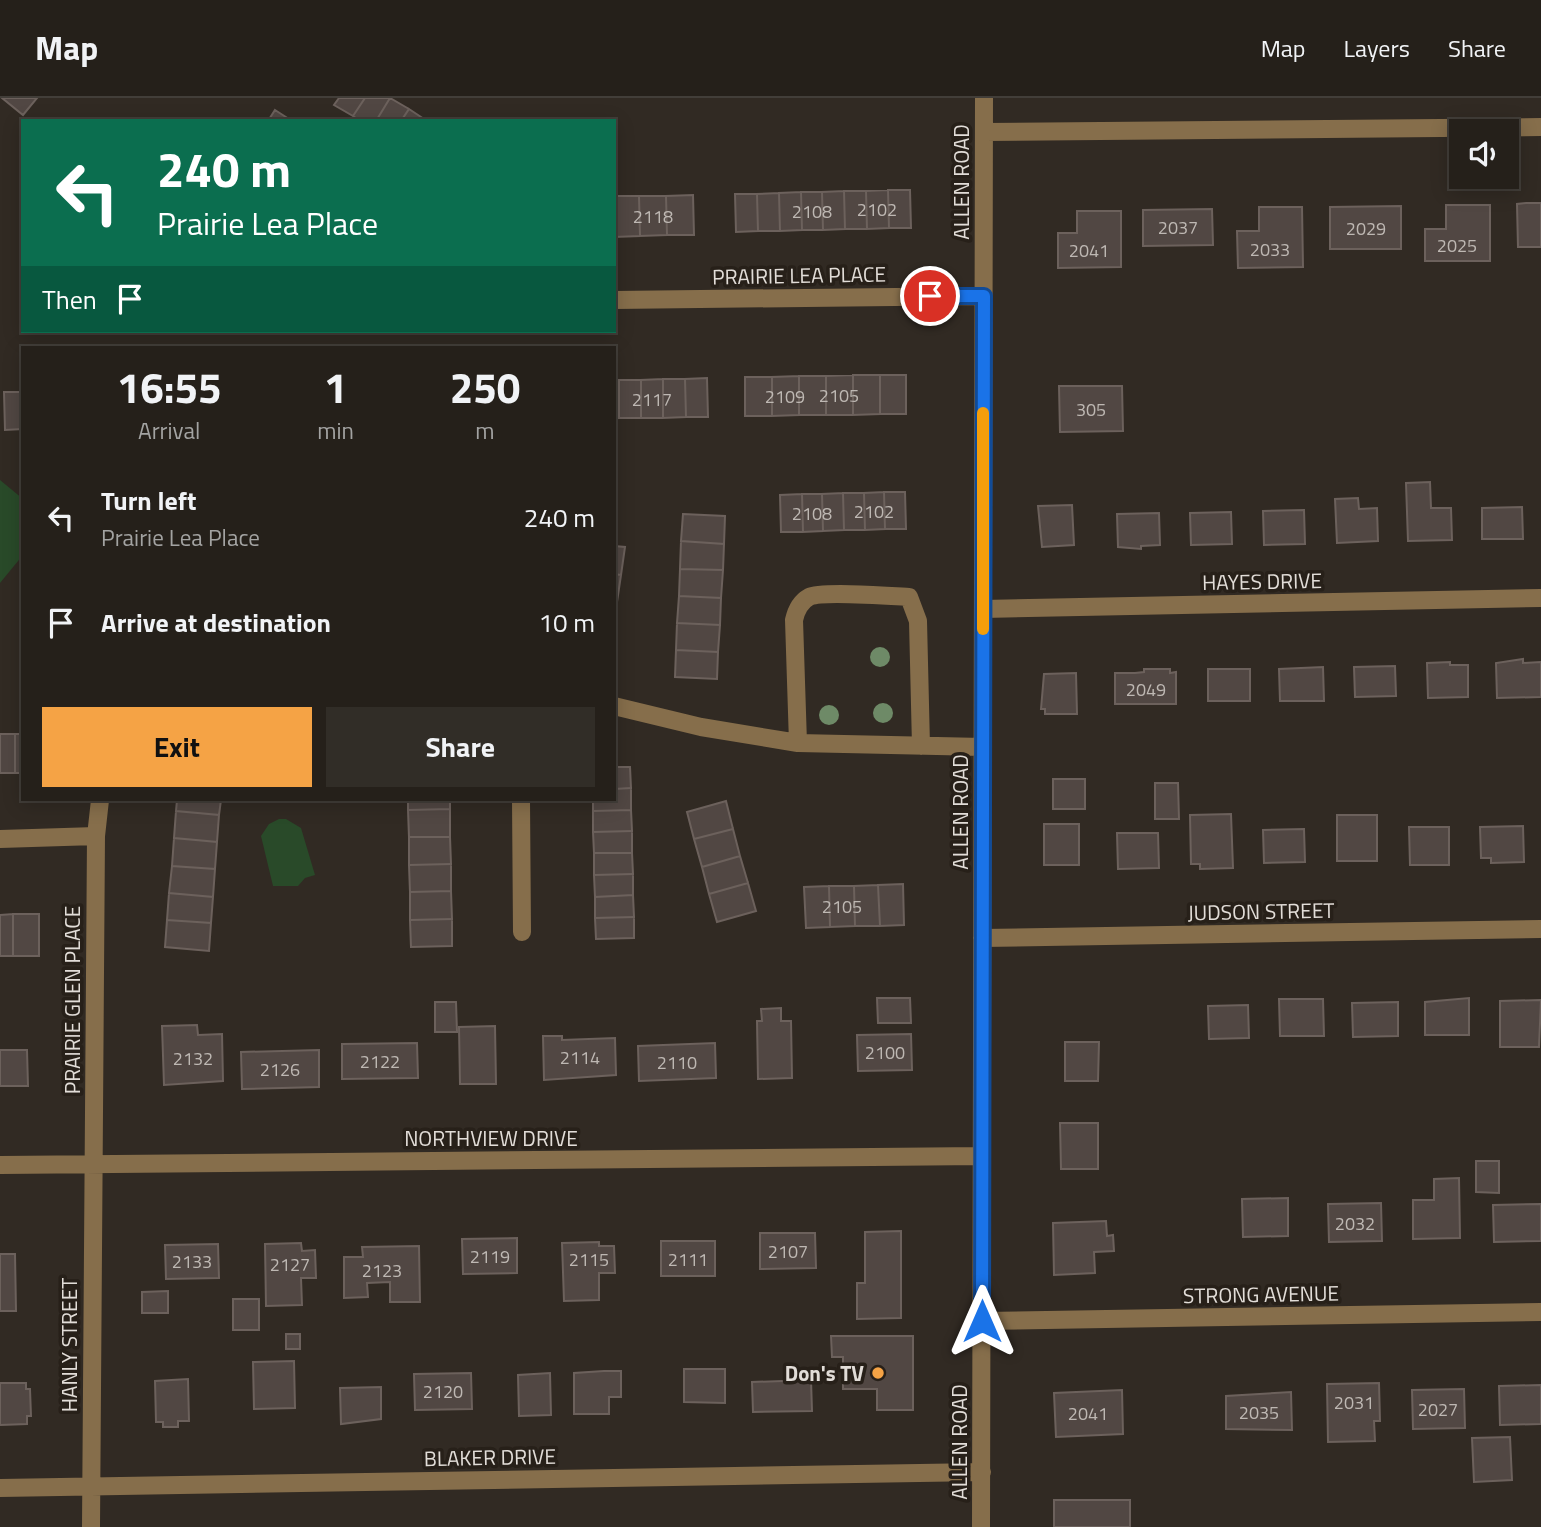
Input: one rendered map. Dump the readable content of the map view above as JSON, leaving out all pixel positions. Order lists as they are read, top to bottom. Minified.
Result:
{"streets":{"street":["ALLEN ROAD","PRAIRIE LEA PLACE","HAYES DRIVE","JUDSON STREET","PRAIRIE GLEN PLACE","NORTHVIEW DRIVE","STRONG AVENUE","HANLY STREET","BLAKER DRIVE"]},"crossings":[["ALLEN ROAD","PRAIRIE LEA PLACE"],["ALLEN ROAD","HAYES DRIVE"],["ALLEN ROAD","JUDSON STREET"],["ALLEN ROAD","NORTHVIEW DRIVE"],["ALLEN ROAD","STRONG AVENUE"],["ALLEN ROAD","BLAKER DRIVE"],["PRAIRIE GLEN PLACE","NORTHVIEW DRIVE"],["PRAIRIE GLEN PLACE","HANLY STREET"],["NORTHVIEW DRIVE","HANLY STREET"],["HANLY STREET","BLAKER DRIVE"]],"places":["Don's TV"],"house_numbers":["2102","2108","2118","2037","2029","2025","2033","2041","2105","2109","2117","305","2102","2108","2049","2105","2100","2114","2132","2122","2110","2126","2032","2107","2119","2115","2111","2133","2127","2123","2120","2031","2027","2035","2041"],"page":{"header":"Map","nav":["Map","Layers","Share"],"turn":["240 m","Prairie Lea Place"],"then":"Then","eta":["16:55","Arrival","1","min","250","m"],"list":[{"name":"Turn left","note":"Prairie Lea Place","value":"240 m"},{"name":"Arrive at destination","value":"10 m"}],"buttons":["Exit","Share"]}}
